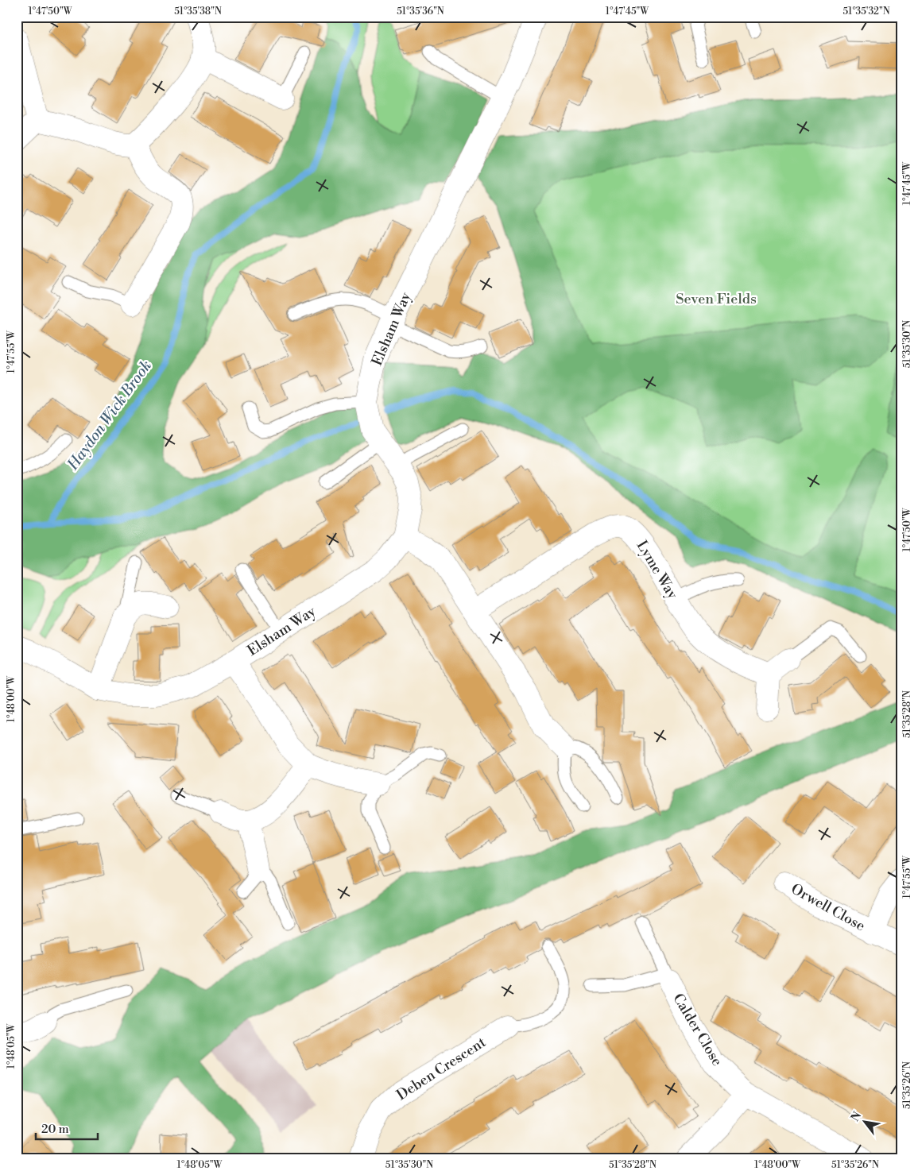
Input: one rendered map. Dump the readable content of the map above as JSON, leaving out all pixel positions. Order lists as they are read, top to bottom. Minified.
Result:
{"streets":{"street":["Elsham Way","Lyme Way","Orwell Close","Calder Close","Deben Crescent"]},"water":["Haydon Wick Brook"],"parks":["Seven Fields"],"scale_bar":"20 m","north":"top left","coordinates":["1°47'50\"W","51°35'38\"N","51°35'36\"N","1°47'45\"W","51°35'32\"N","51°35'30\"N","1°47'55\"W","1°48'00\"W","51°35'28\"N","1°48'05\"W","51°35'26\"N"]}
